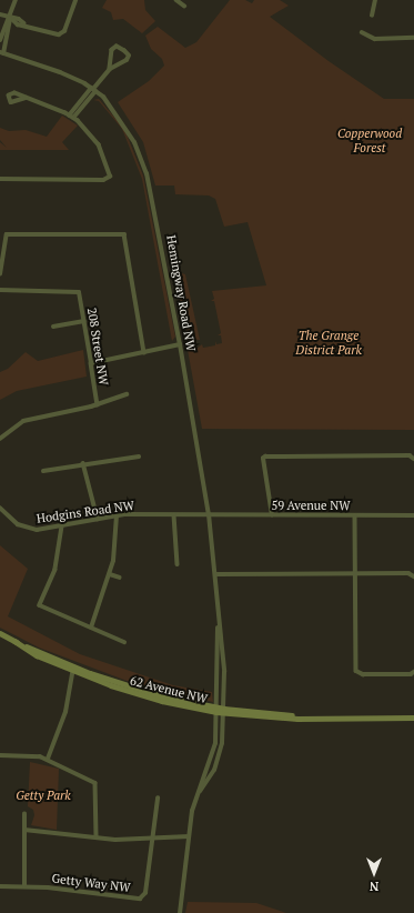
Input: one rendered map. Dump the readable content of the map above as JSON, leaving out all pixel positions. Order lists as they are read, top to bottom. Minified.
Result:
{"streets":{"main road":["62 Avenue NW"],"street":["Hemingway Road NW","208 Street NW","59 Avenue NW","Hodgins Road NW","Getty Way NW"]},"crossings":[["Hemingway Road NW","59 Avenue NW"],["Hemingway Road NW","Hodgins Road NW"],["Hemingway Road NW","62 Avenue NW"],["59 Avenue NW","Hodgins Road NW"]],"parks":["Copperwood Forest","The Grange District Park","Getty Park"],"north":"bottom"}
